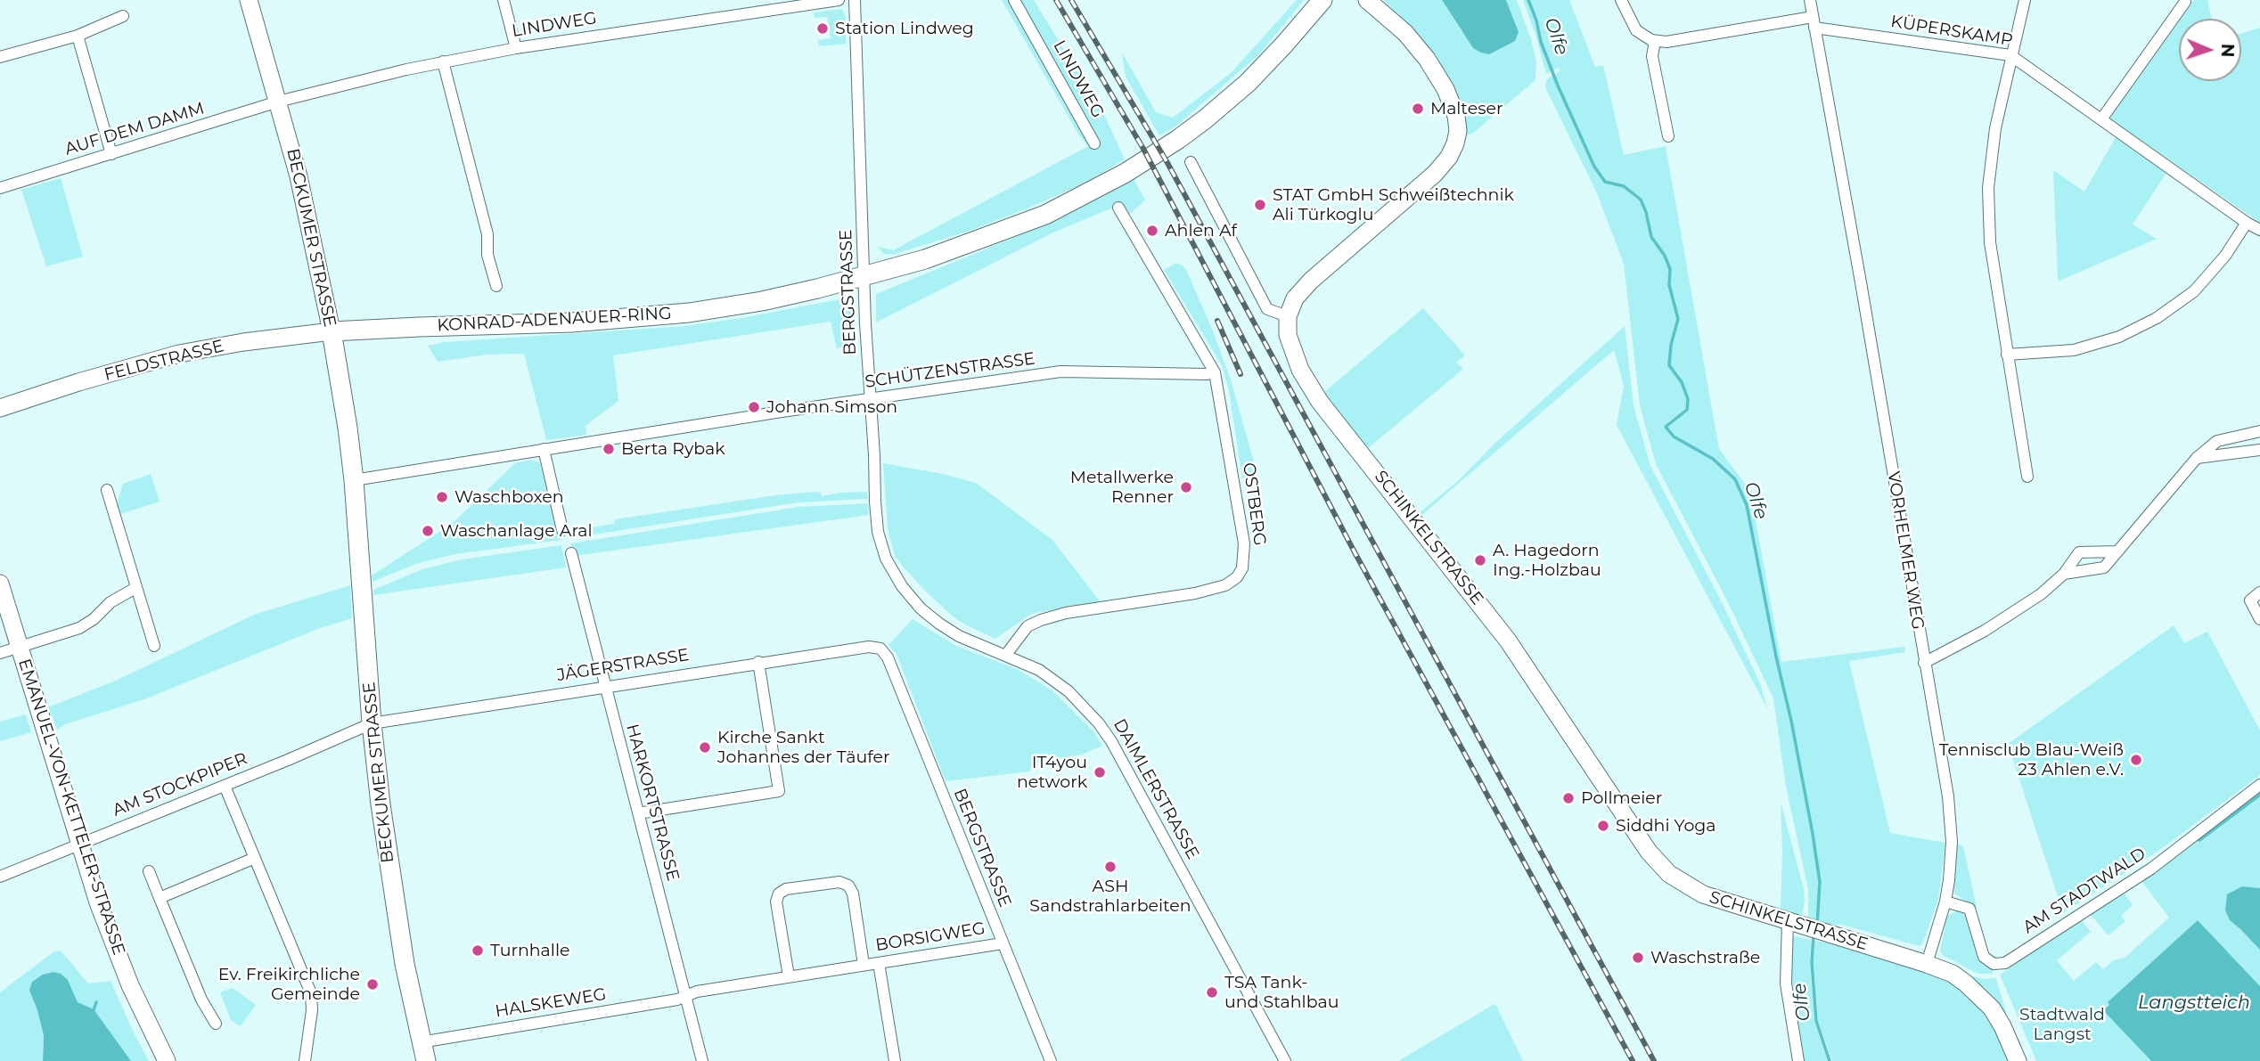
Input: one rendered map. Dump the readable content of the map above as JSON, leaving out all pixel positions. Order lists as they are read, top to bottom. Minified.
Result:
{"streets":{"main road":["BECKUMER STRASSE","KONRAD-ADENAUER-RING"],"street":["LINDWEG","KÜPERSKAMP","AUF DEM DAMM","BERGSTRASSE","FELDSTRASSE","SCHÜTZENSTRASSE","OSTBERG","SCHINKELSTRASSE","VORHELMER WEG","JÄGERSTRASSE","AM STOCKPIPER","DAIMLERSTRASSE","HARKORTSTRASSE","EMANUEL-VON-KETTELER-STRASSE","AM STADTWALD","BORSIGWEG","HALSKEWEG"]},"crossings":[["LINDWEG","AUF DEM DAMM"],["LINDWEG","BECKUMER STRASSE"],["KÜPERSKAMP","VORHELMER WEG"],["AUF DEM DAMM","BECKUMER STRASSE"],["BECKUMER STRASSE","KONRAD-ADENAUER-RING"],["BECKUMER STRASSE","FELDSTRASSE"],["BECKUMER STRASSE","SCHÜTZENSTRASSE"],["BECKUMER STRASSE","JÄGERSTRASSE"],["BECKUMER STRASSE","AM STOCKPIPER"],["BECKUMER STRASSE","HALSKEWEG"],["BERGSTRASSE","KONRAD-ADENAUER-RING"],["BERGSTRASSE","SCHÜTZENSTRASSE"],["BERGSTRASSE","JÄGERSTRASSE"],["BERGSTRASSE","DAIMLERSTRASSE"],["BERGSTRASSE","BORSIGWEG"],["KONRAD-ADENAUER-RING","FELDSTRASSE"],["SCHÜTZENSTRASSE","OSTBERG"],["OSTBERG","DAIMLERSTRASSE"],["SCHINKELSTRASSE","VORHELMER WEG"],["VORHELMER WEG","AM STADTWALD"],["JÄGERSTRASSE","AM STOCKPIPER"],["JÄGERSTRASSE","HARKORTSTRASSE"],["AM STOCKPIPER","EMANUEL-VON-KETTELER-STRASSE"],["HARKORTSTRASSE","BORSIGWEG"],["HARKORTSTRASSE","HALSKEWEG"],["BORSIGWEG","HALSKEWEG"]],"water":["Olfe","Langstteich"],"parks":["Stadtwald Langst"],"places":["Station Lindweg","Malteser","STAT GmbH Schweißtechnik Ali Türkoglu","Ahlen Af","Johann Simson","Berta Rybak","Metallwerke Renner","Waschboxen","Waschanlage Aral","A. Hagedorn Ing.-Holzbau","Kirche Sankt Johannes der Täufer","Tennisclub Blau-Weiß 23 Ahlen e.V.","IT4you network","Pollmeier","Siddhi Yoga","ASH Sandstrahlarbeiten","Turnhalle","Waschstraße","Ev. Freikirchliche Gemeinde","TSA Tank- und Stahlbau"],"north":"right"}
